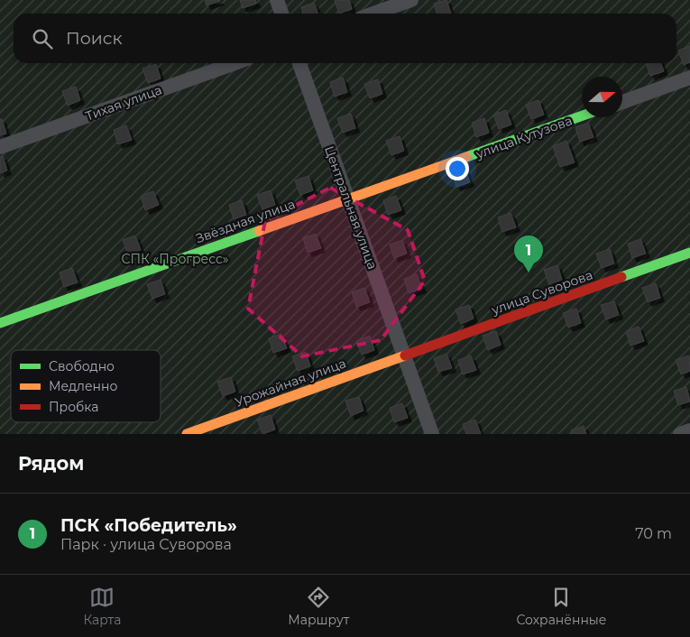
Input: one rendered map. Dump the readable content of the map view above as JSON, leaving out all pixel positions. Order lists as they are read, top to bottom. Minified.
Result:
{"streets":{"street":["Тихая улица","улица Кутузова","Центральная улица","Звёздная улица","улица Суворова","Урожайная улица"]},"crossings":[["улица Кутузова","Центральная улица"],["улица Кутузова","Звёздная улица"],["Центральная улица","Звёздная улица"],["Центральная улица","улица Суворова"],["Центральная улица","Урожайная улица"],["улица Суворова","Урожайная улица"]],"parks":["СПК «Прогресс»"],"legend":["Свободно","Медленно","Пробка"],"north":"right","page":{"search":"Поиск","pins":"1","heading":"Рядом","list":[{"mark":"1","name":"ПСК «Победитель»","note":"Парк · улица Суворова","value":"70 m"}],"nav":["Карта","Маршрут","Сохранённые"]}}
